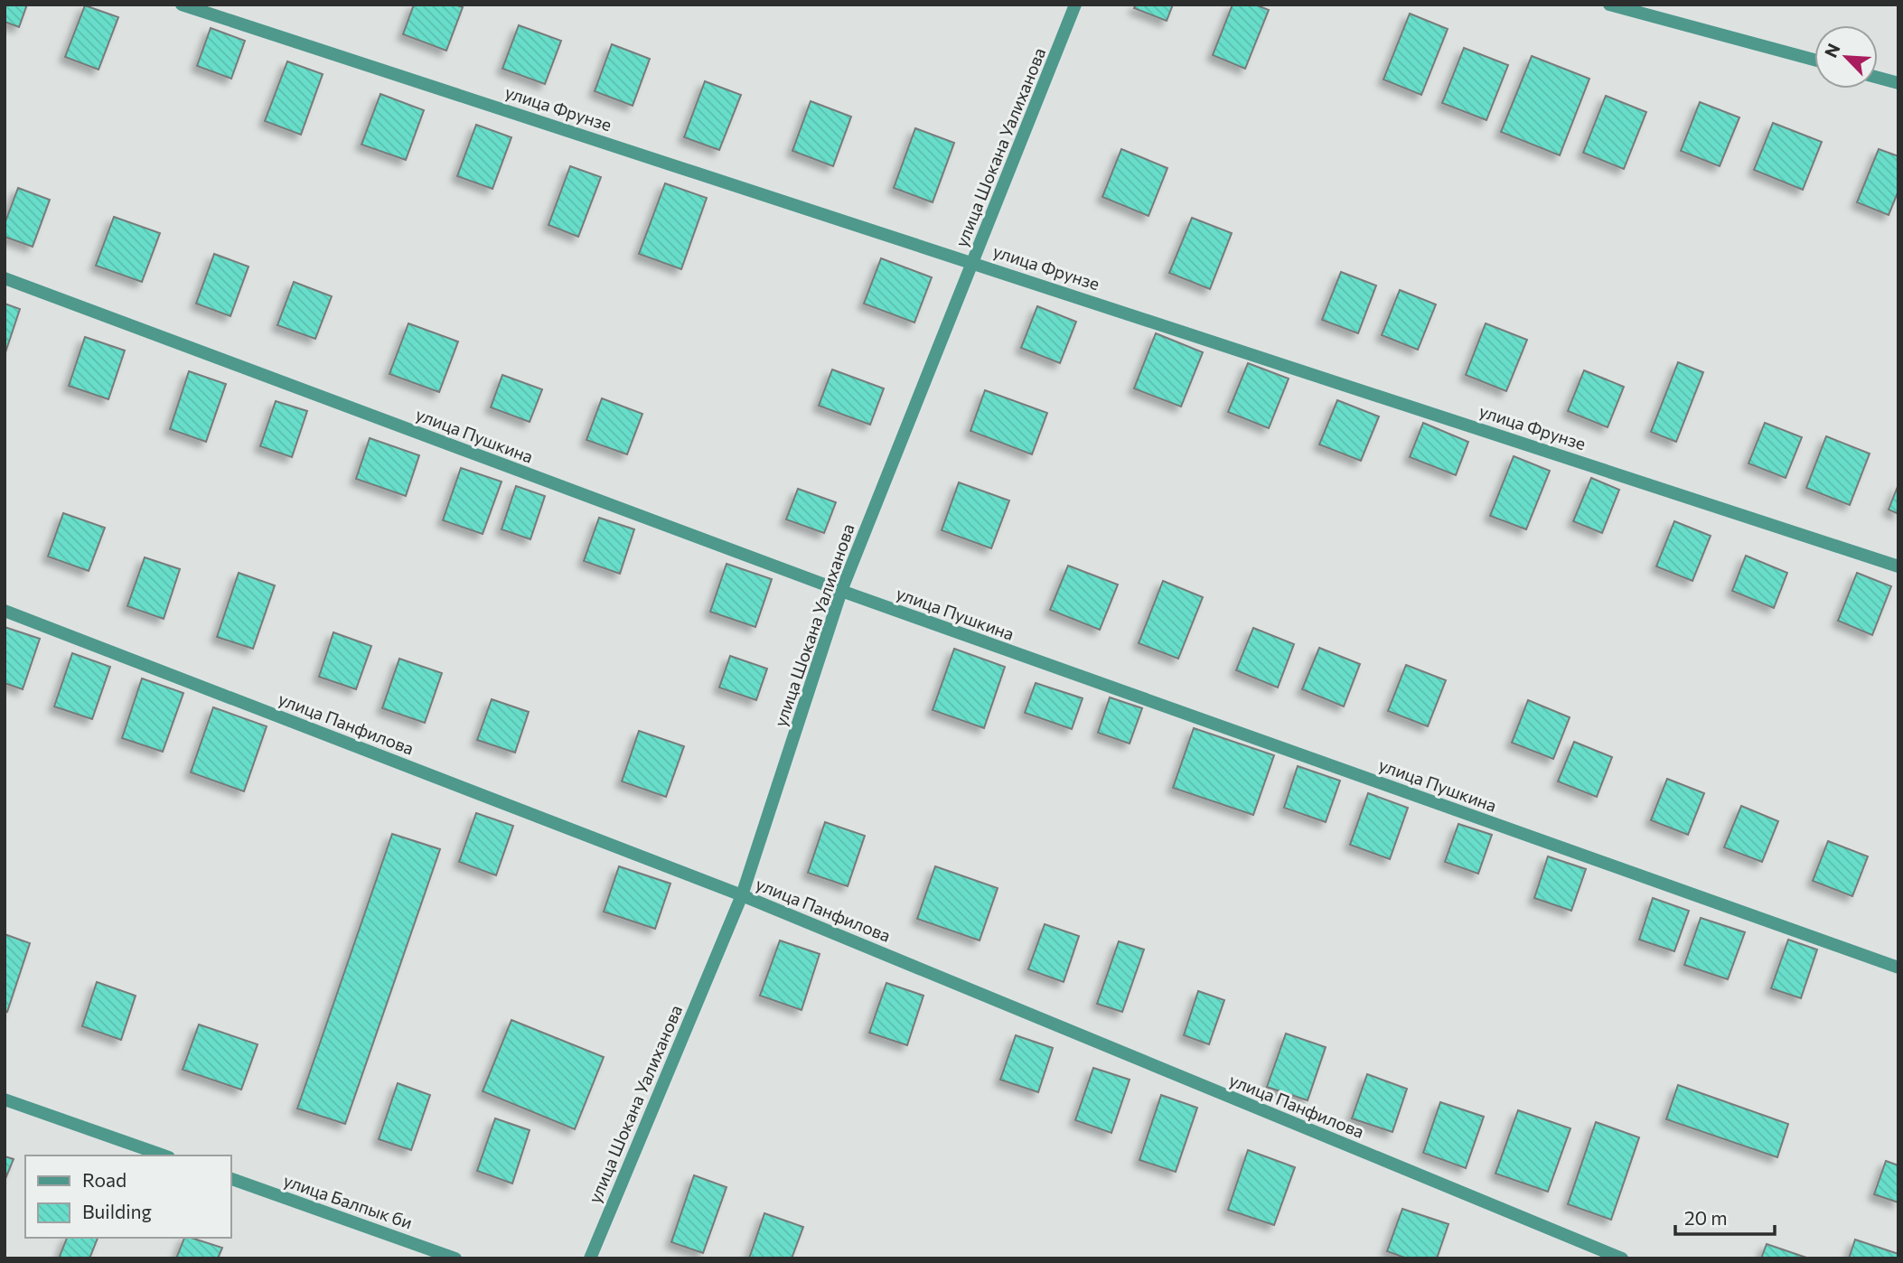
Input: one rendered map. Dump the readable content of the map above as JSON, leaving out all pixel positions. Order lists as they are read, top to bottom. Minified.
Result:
{"streets":{"street":["улица Фрунзе","улица Шокана Уалиханова","улица Пушкина","улица Панфилова","улица Балпык би"]},"crossings":[["улица Фрунзе","улица Шокана Уалиханова"],["улица Шокана Уалиханова","улица Пушкина"],["улица Шокана Уалиханова","улица Панфилова"]],"legend":["Road","Building"],"scale_bar":"20 m","north":"top left"}
